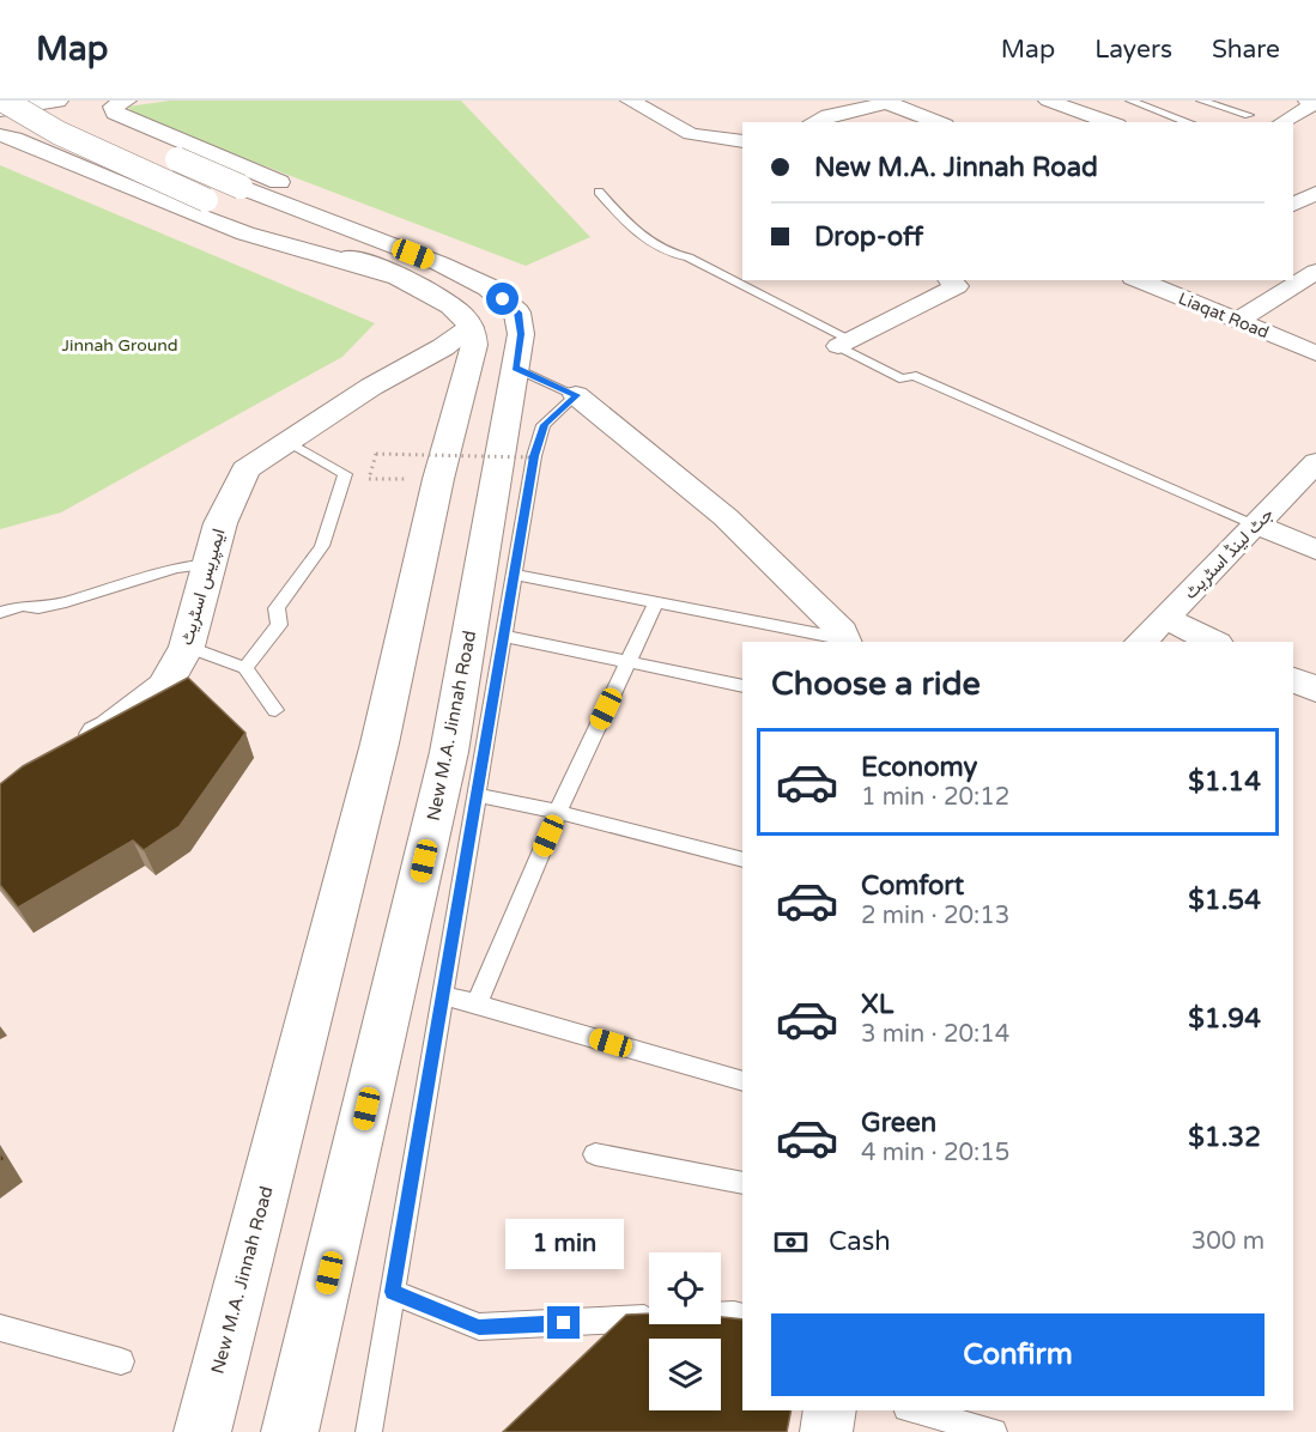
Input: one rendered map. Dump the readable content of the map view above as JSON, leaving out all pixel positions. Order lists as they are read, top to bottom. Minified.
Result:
{"streets":{"main road":["ایمپریس اسٹریٹ","New M.A. Jinnah Road"],"street":["Liaqat Road","جٹ لینڈ اسٹریٹ"]},"crossings":[["ایمپریس اسٹریٹ","New M.A. Jinnah Road"]],"parks":["Jinnah Ground"],"page":{"header":"Map","nav":["Map","Layers","Share"],"banner":["New M.A. Jinnah Road","Drop-off"],"heading":"Choose a ride","list":[{"name":"Economy","note":"1 min · 20:12","value":"$1.14"},{"name":"Comfort","note":"2 min · 20:13","value":"$1.54"},{"name":"XL","note":"3 min · 20:14","value":"$1.94"},{"name":"Green","note":"4 min · 20:15","value":"$1.32"}],"pay":["Cash","300 m"],"bubble":"1 min","buttons":"Confirm"}}
